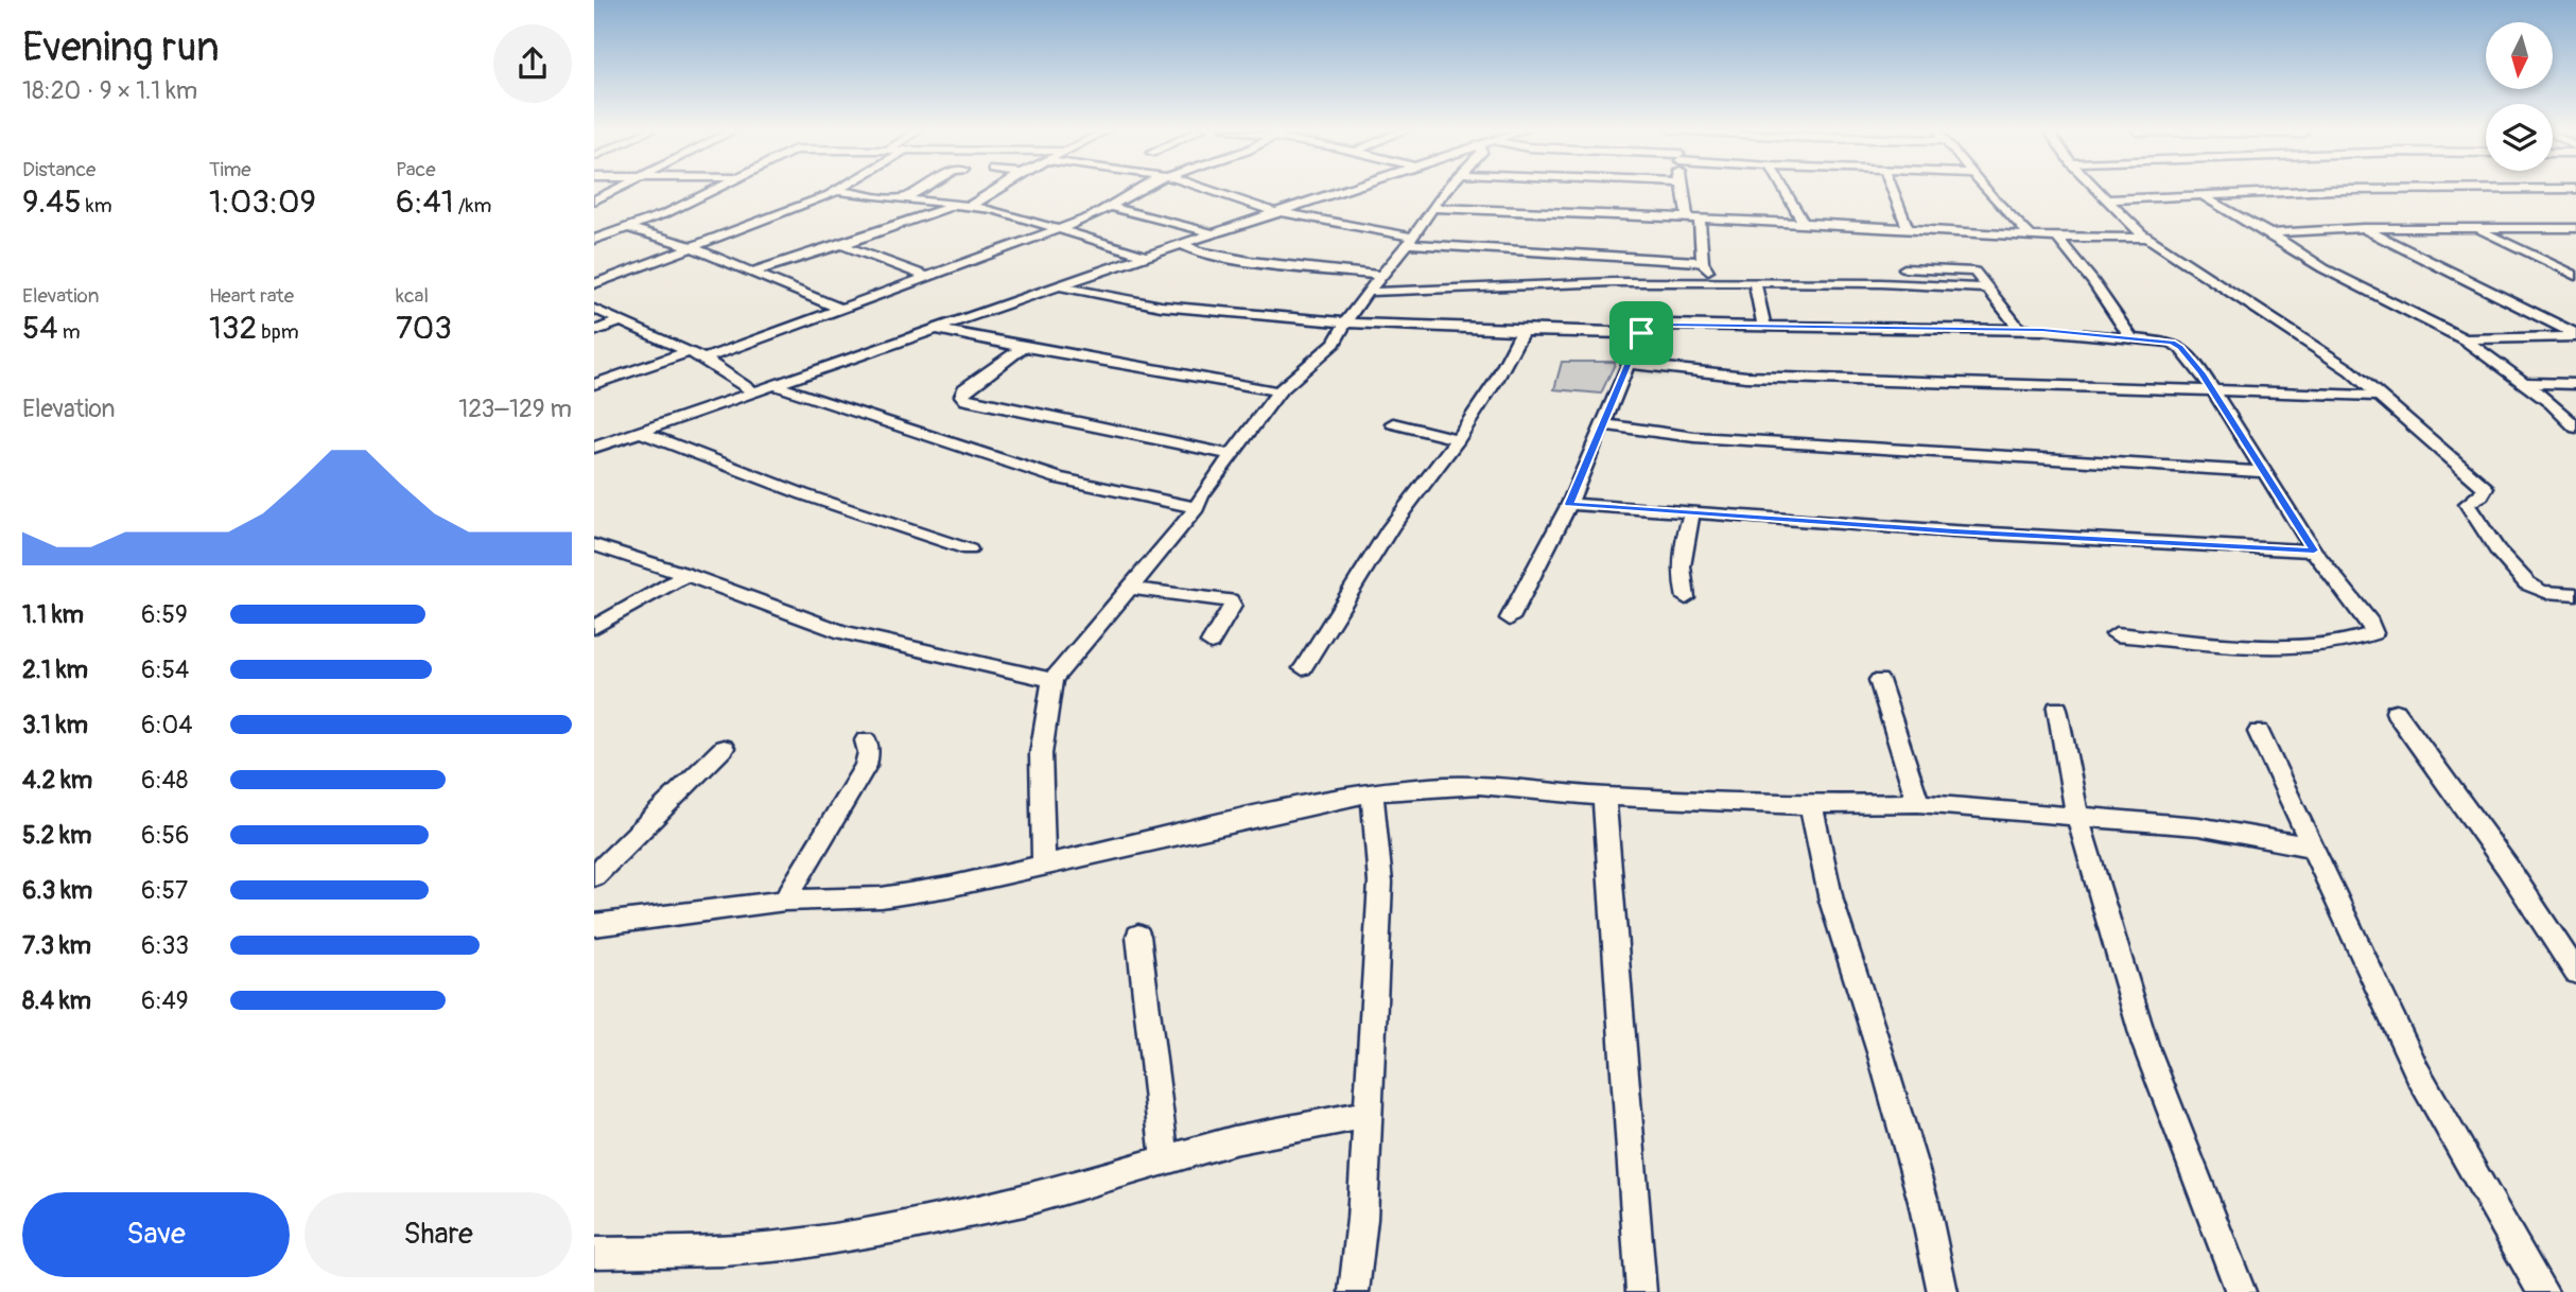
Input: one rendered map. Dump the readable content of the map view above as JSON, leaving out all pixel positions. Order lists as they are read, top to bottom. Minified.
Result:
{"north":"bottom","page":{"heading":["Evening run","18:20 · 9 × 1.1 km"],"stats":[["Distance","9.45 km"],["Time","1:03:09"],["Pace","6:41 /km"],["Elevation","54 m"],["Heart rate","132 bpm"],["kcal","703"]],"chart":["Elevation","123–129 m"],"list":[{"name":"1.1 km","note":"6:59"},{"name":"2.1 km","note":"6:54"},{"name":"3.1 km","note":"6:04"},{"name":"4.2 km","note":"6:48"},{"name":"5.2 km","note":"6:56"},{"name":"6.3 km","note":"6:57"},{"name":"7.3 km","note":"6:33"},{"name":"8.4 km","note":"6:49"}],"buttons":["Save","Share"]}}
